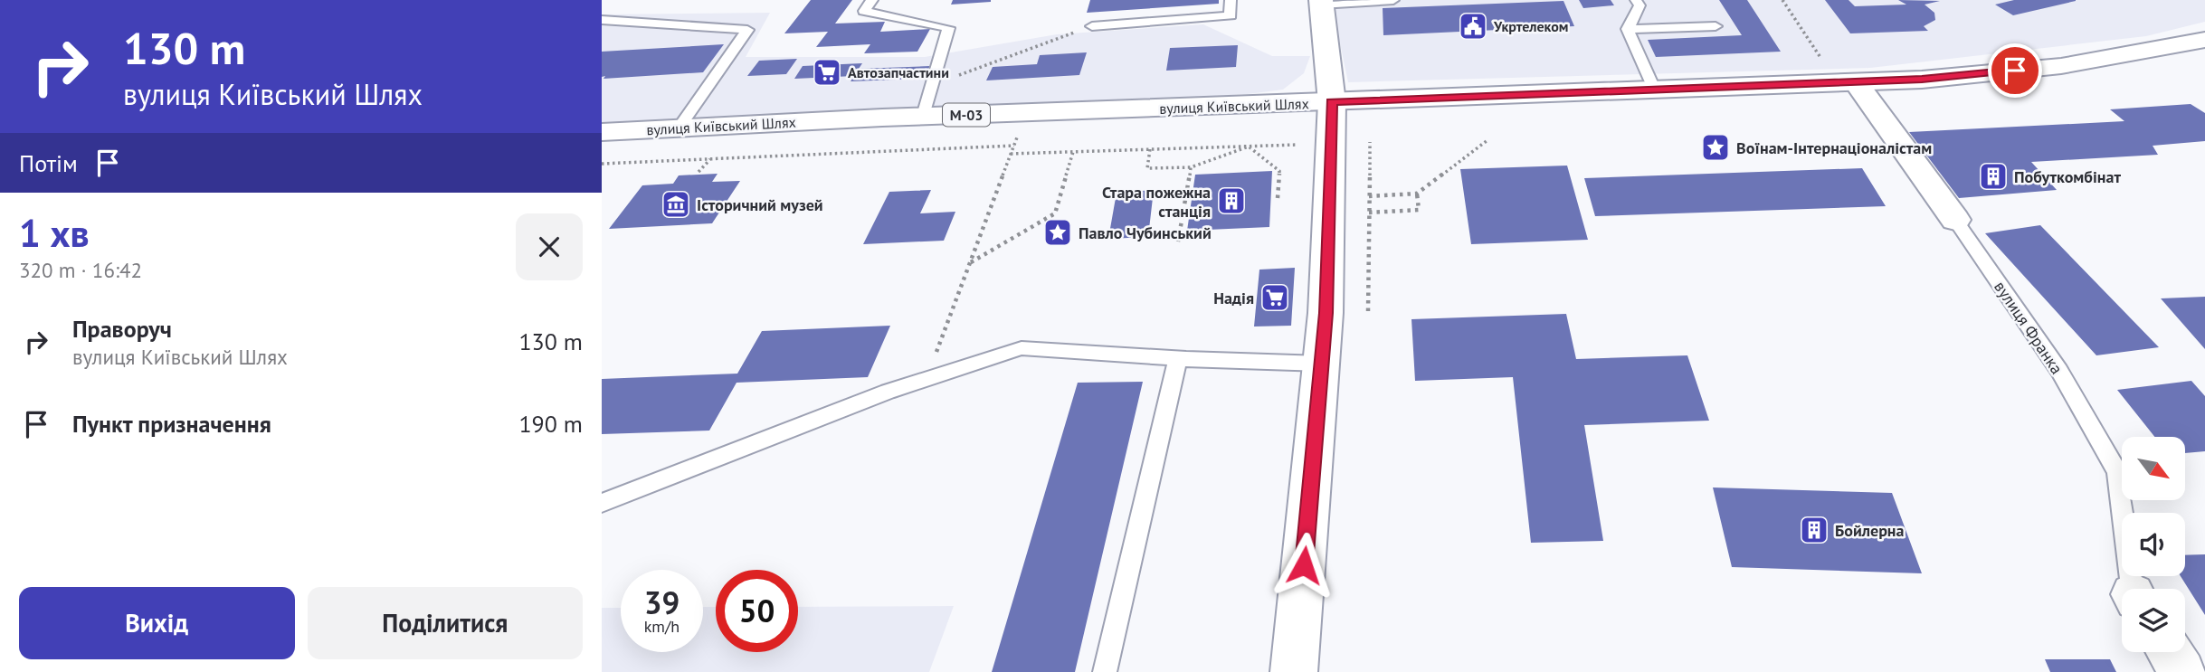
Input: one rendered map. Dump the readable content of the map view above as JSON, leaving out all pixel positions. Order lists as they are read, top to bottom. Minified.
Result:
{"streets":{"main road":["вулиця Київський Шлях","М-03","вулиця Франка"]},"crossings":[["вулиця Київський Шлях","вулиця Франка"]],"places":{"public building":["Укртелеком"],"supermarket":["Автозапчастини","Надія"],"place":["Воїнам-Інтернаціоналістам","Павло Чубинський"],"building":["Побуткомбінат","Стара пожежна станція","Бойлерна"],"museum":["Історичний музей"]},"north":"bottom right","page":{"turn":["130 m","вулиця Київський Шлях"],"then":"Потім","heading":["1 хв","320 m · 16:42"],"list":[{"name":"Праворуч","note":"вулиця Київський Шлях","value":"130 m"},{"name":"Пункт призначення","value":"190 m"}],"speed":"39 km/h","limit":"50","buttons":["Вихід","Поділитися"]}}
